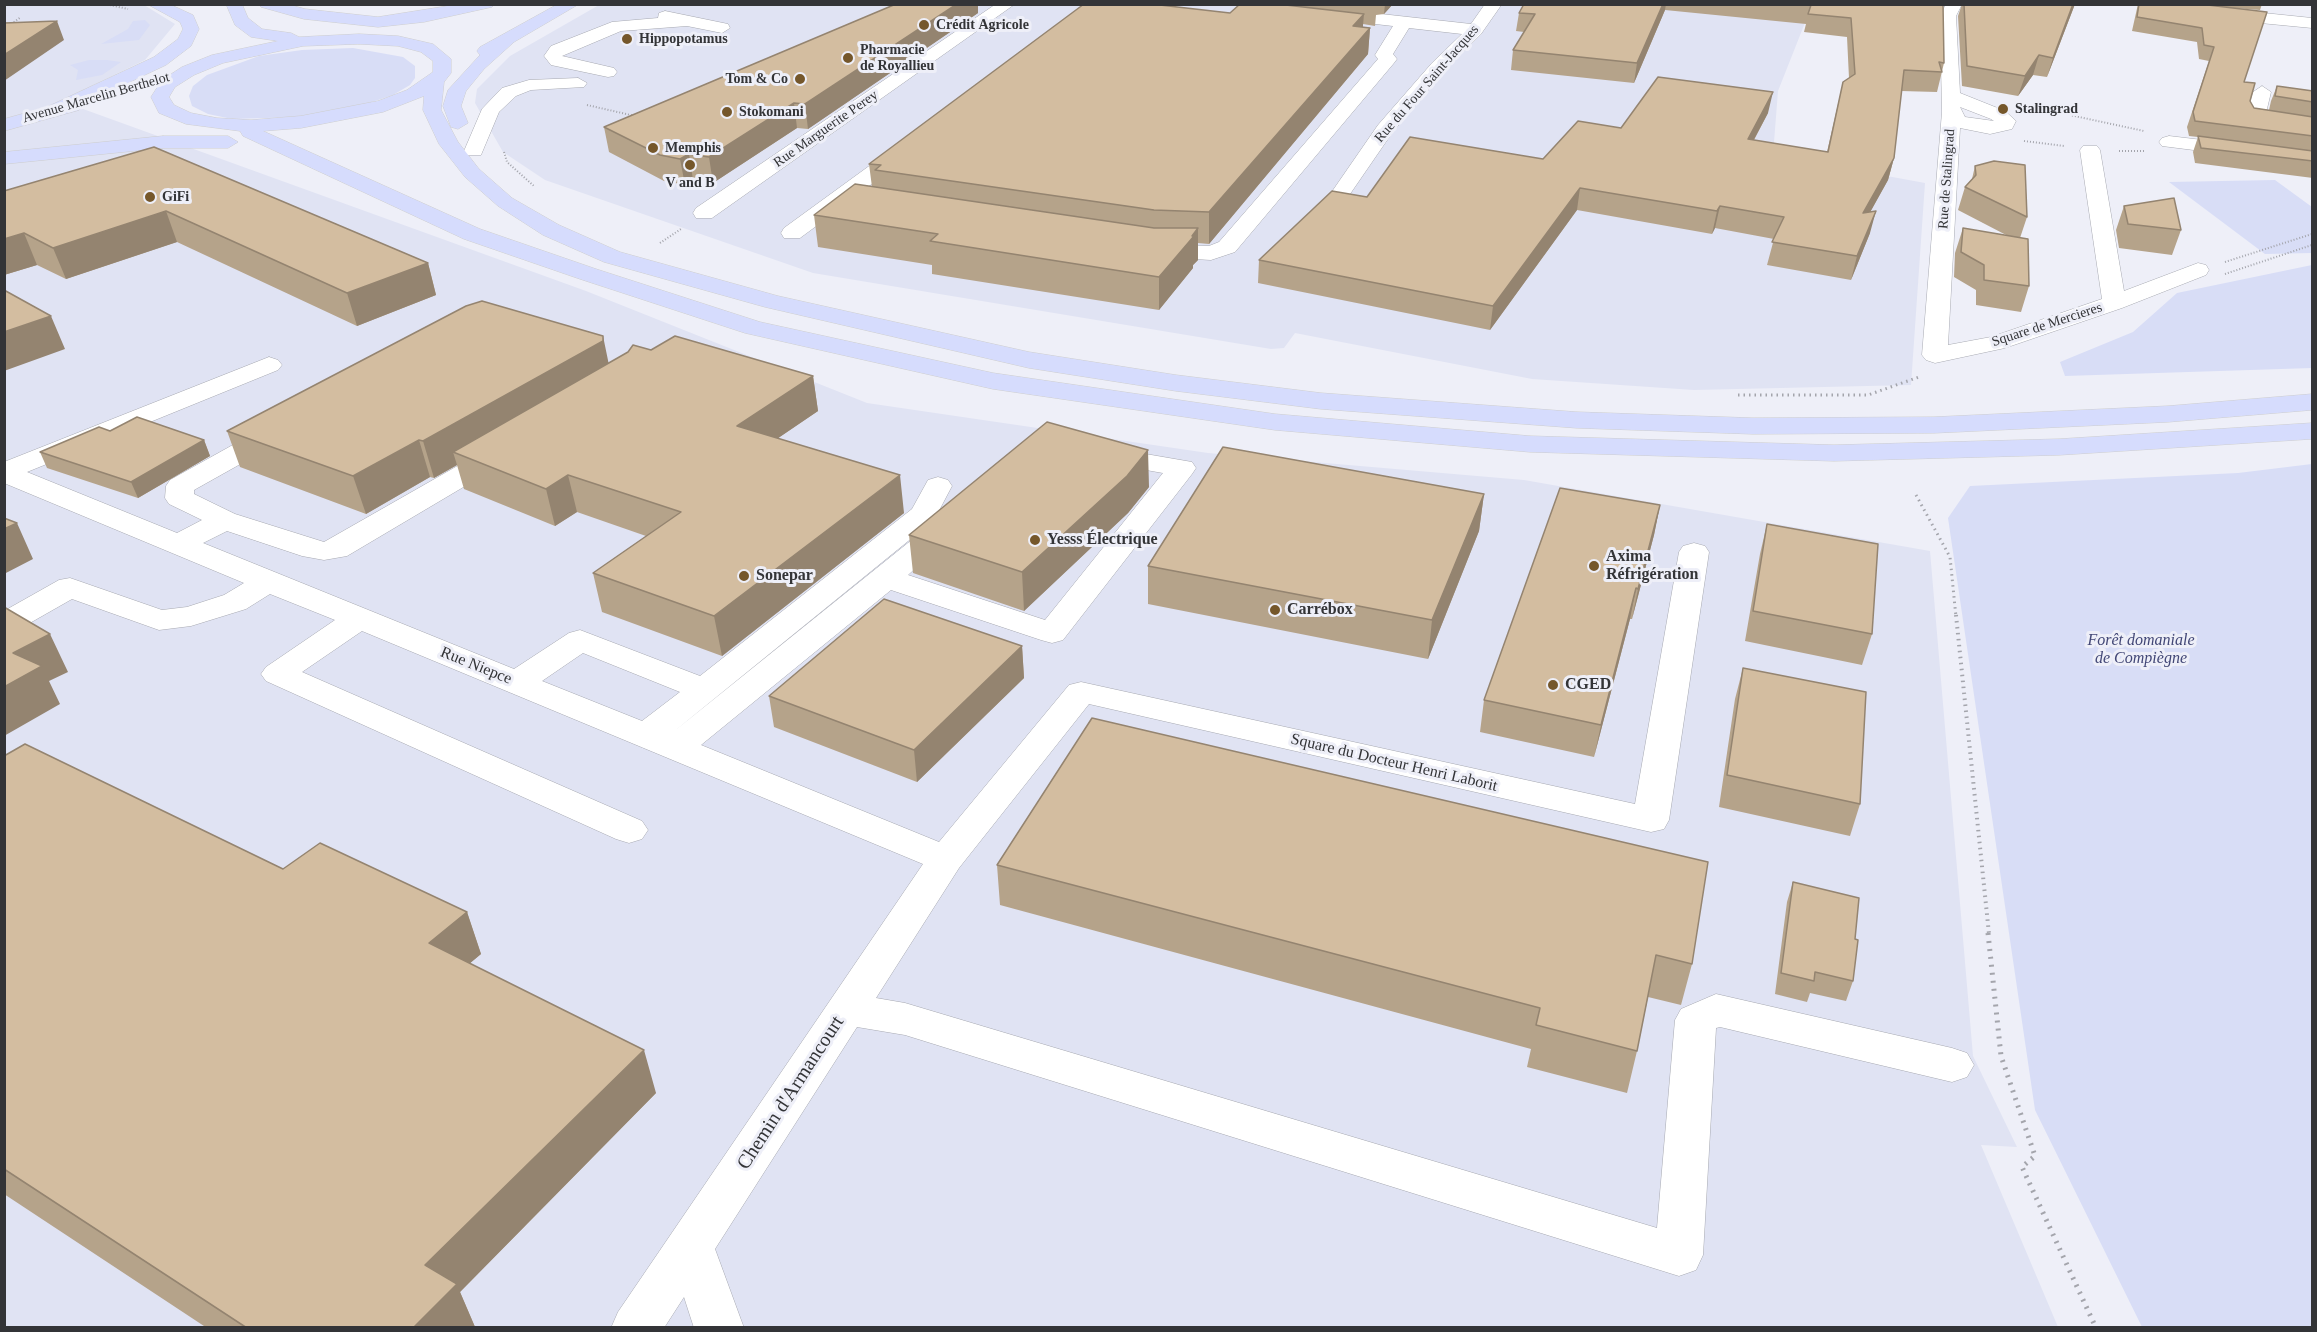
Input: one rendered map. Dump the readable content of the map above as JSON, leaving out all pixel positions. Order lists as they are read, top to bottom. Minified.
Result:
{"streets":{"main road":["Avenue Marcelin Berthelot"],"street":["Rue du Four Saint-Jacques","Rue Marguerite Perey","Rue de Stalingrad","Square de Mercieres","Rue Niepce","Square du Docteur Henri Laborit","Chemin d'Armancourt"]},"crossings":[["Rue de Stalingrad","Square de Mercieres"],["Rue Niepce","Square du Docteur Henri Laborit"],["Rue Niepce","Chemin d'Armancourt"],["Square du Docteur Henri Laborit","Chemin d'Armancourt"]],"parks":["Forêt domaniale de Compiègne"],"places":["Crédit Agricole","Hippopotamus","Pharmacie de Royallieu","Tom & Co","Stalingrad","Stokomani","Memphis","V and B","GiFi","Yesss Électrique","Axima Réfrigération","Sonepar","Carrébox","CGED"]}
